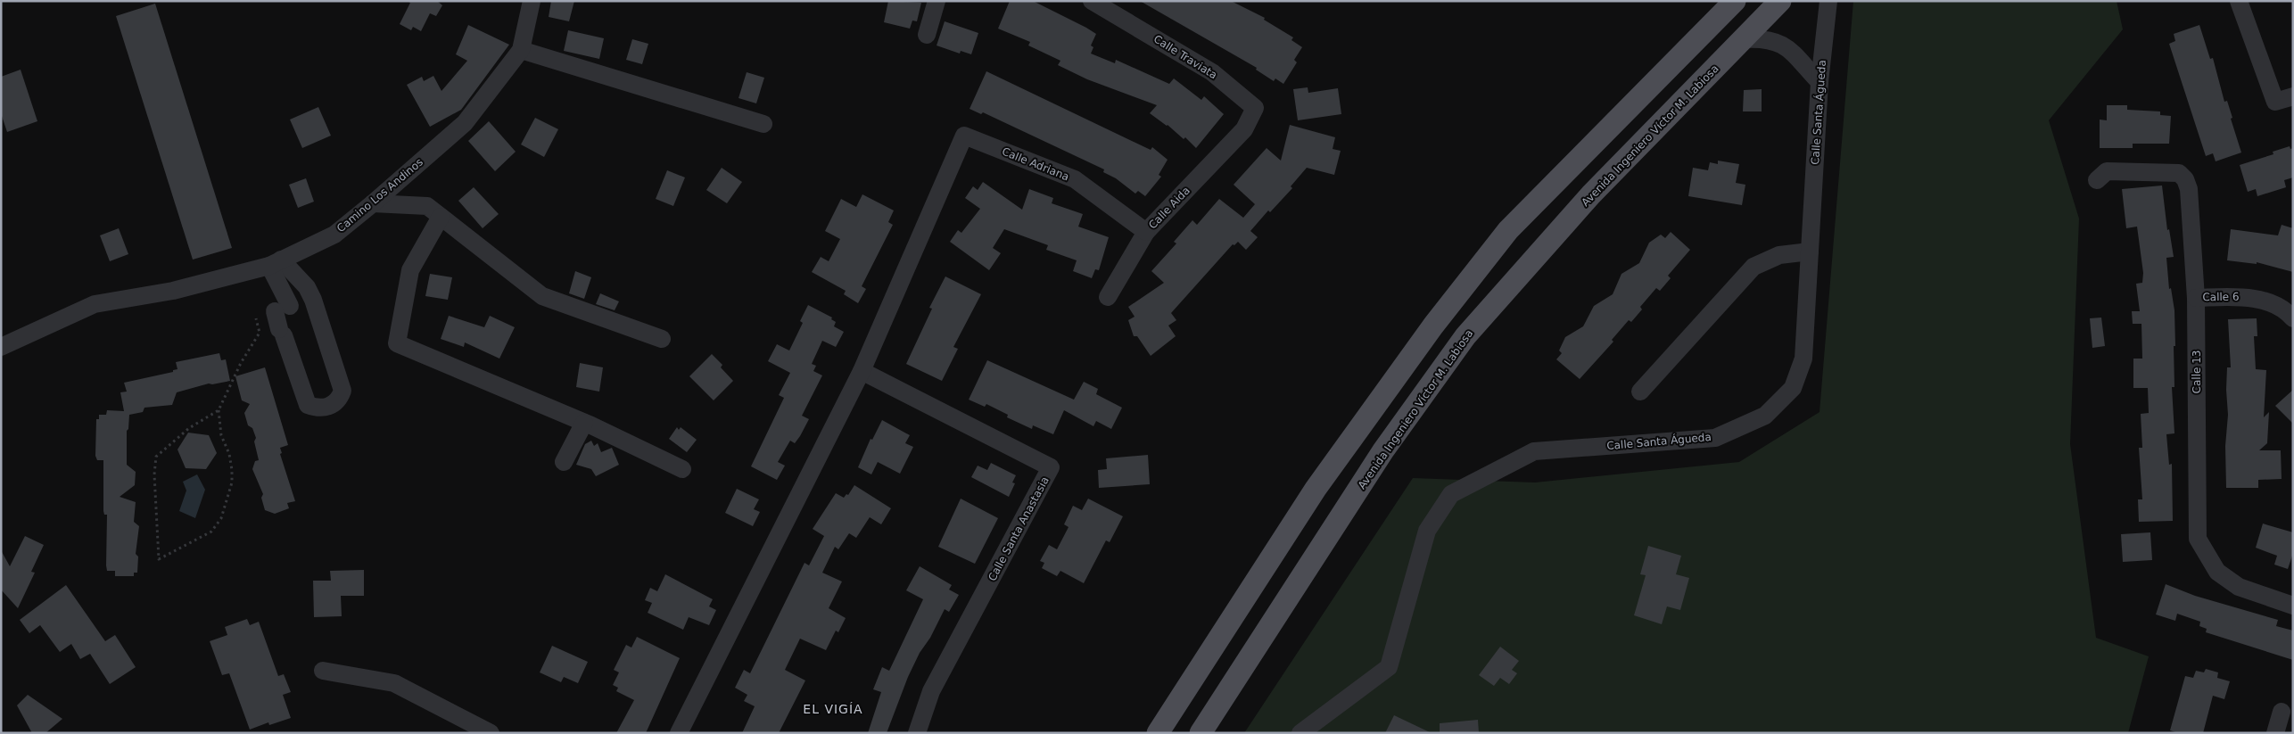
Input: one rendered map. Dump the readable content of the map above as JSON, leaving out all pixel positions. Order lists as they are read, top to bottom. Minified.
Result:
{"streets":{"main road":["Avenida Ingeniero Víctor M. Labiosa"],"street":["Calle Traviata","Calle Santa Águeda","Calle Adriana","Camino Los Andinos","Calle Aida","Calle 6","Calle 13","Calle Santa Anastasia"]},"crossings":[["Calle Traviata","Calle Aida"],["Calle Adriana","Calle Aida"],["Calle Adriana","Calle Santa Anastasia"],["Calle 6","Calle 13"]],"districts":["EL VIGÍA"]}
